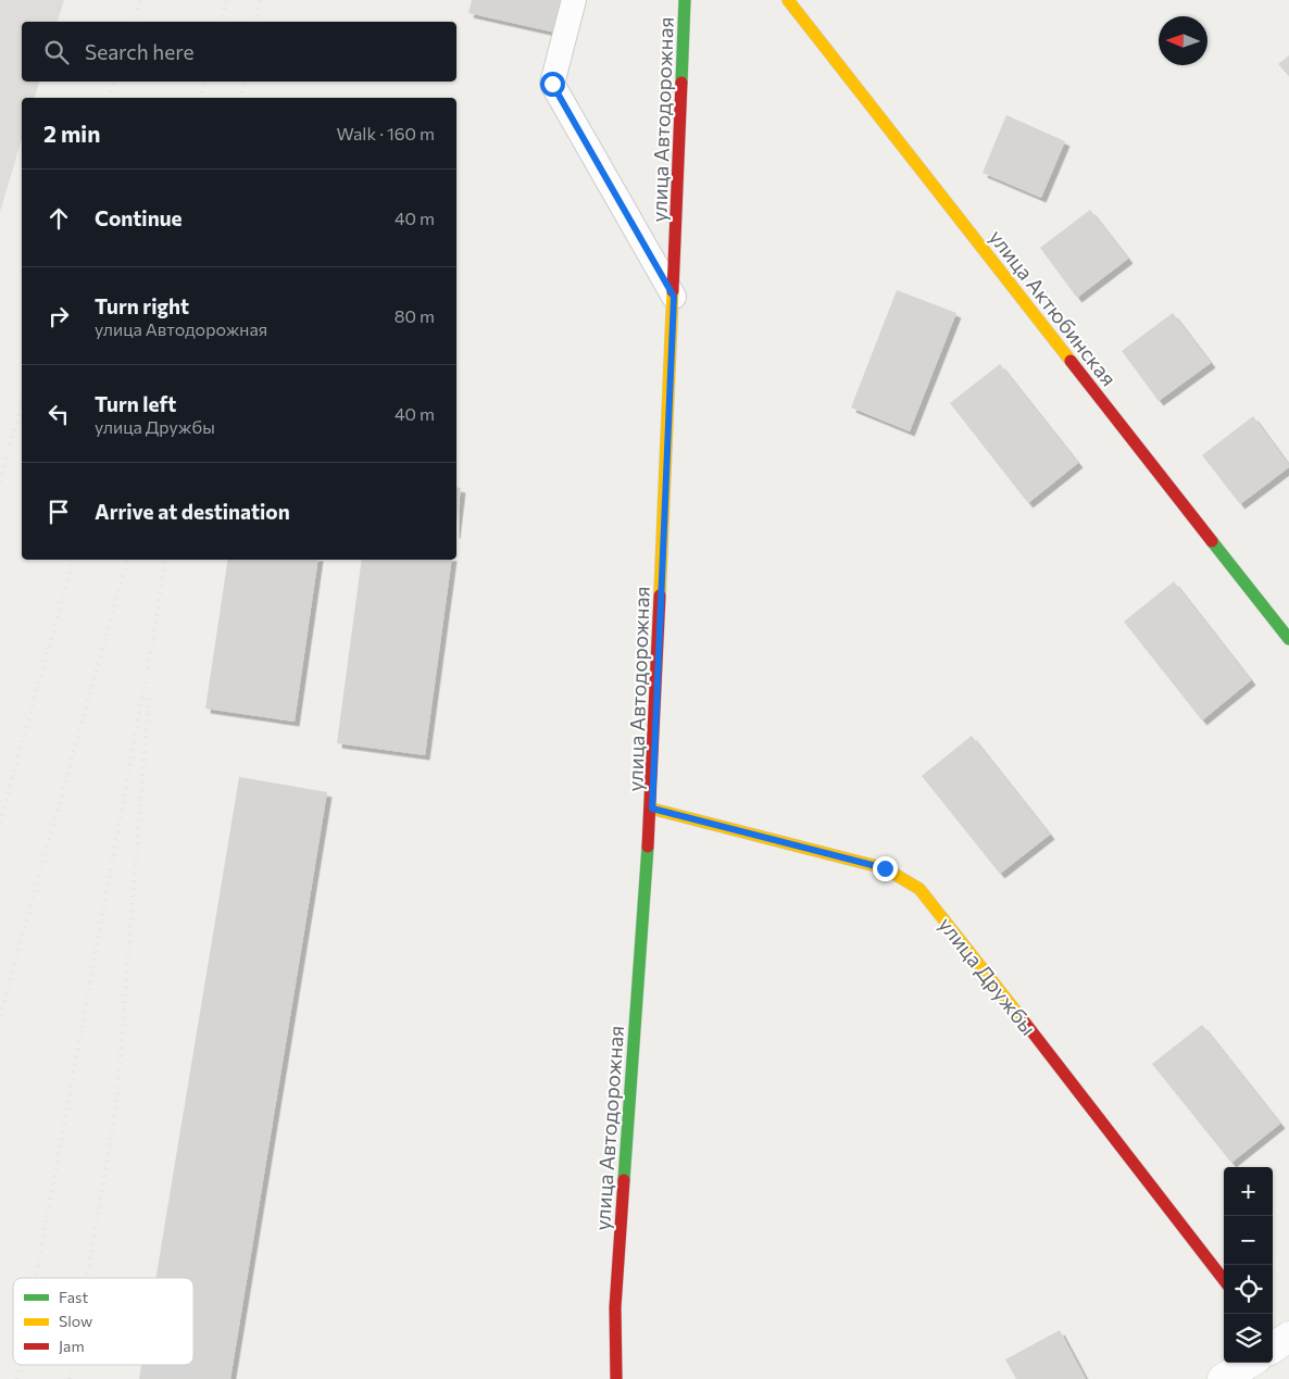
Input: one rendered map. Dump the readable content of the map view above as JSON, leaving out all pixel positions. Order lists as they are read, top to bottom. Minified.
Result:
{"streets":{"street":["улица Автодорожная","улица Актюбинская","улица Дружбы"]},"crossings":[["улица Автодорожная","улица Дружбы"]],"legend":["Fast","Slow","Jam"],"north":"left","page":{"search":"Search here","heading":["2 min","Walk · 160 m"],"list":[["Continue","40 m"],["Turn right","улица Автодорожная","80 m"],["Turn left","улица Дружбы","40 m"],"Arrive at destination"],"map_buttons":["+","−"]}}
